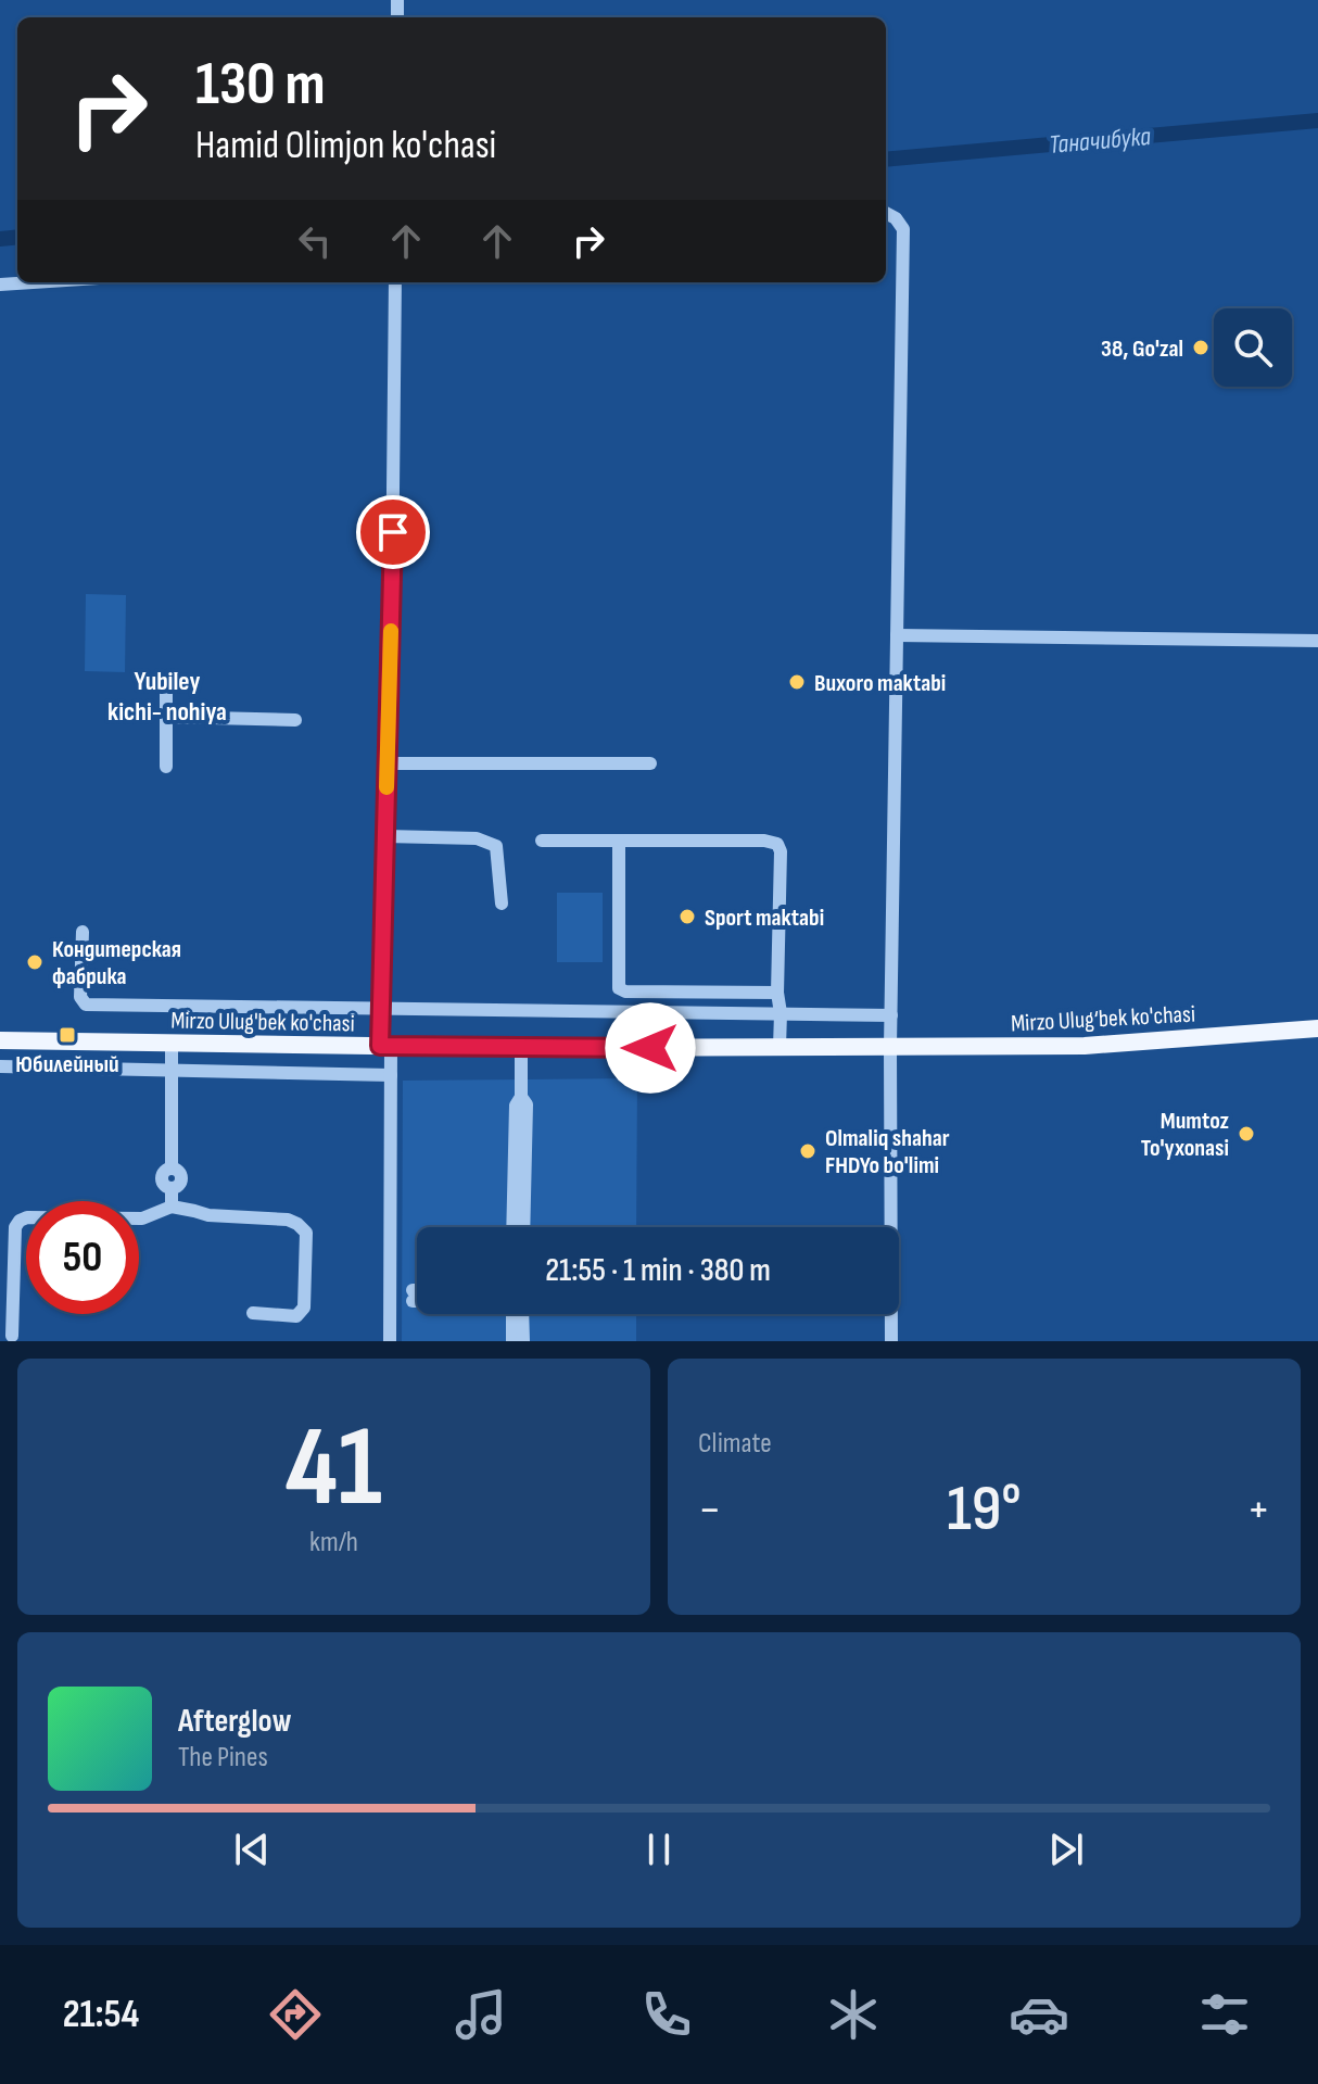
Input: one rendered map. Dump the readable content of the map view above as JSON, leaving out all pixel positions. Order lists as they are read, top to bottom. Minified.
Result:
{"streets":{"main road":["Mirzo Ulug‘bek ko'chasi","Mirzo Ulug'bek ko'chasi"]},"crossings":[["Mirzo Ulug‘bek ko'chasi","Mirzo Ulug'bek ko'chasi"]],"districts":["Yubiley kichi- nohiya"],"water":["Таначибука"],"places":{"other":["38, Go'zal","Buxoro maktabi","Sport maktabi","Кондитерская фабрика","Mumtoz To'yxonasi","Olmaliq shahar FHDYo bo'limi"],"transit":["Юбилейный"]},"page":{"turn":["130 m","Hamid Olimjon ko'chasi"],"limit":"50","trip":"21:55 · 1 min · 380 m","tile":[["41","km/h"],"Climate"],"heat":["−","19°","+"],"song":["Afterglow","The Pines"],"tabs":"21:54"}}
